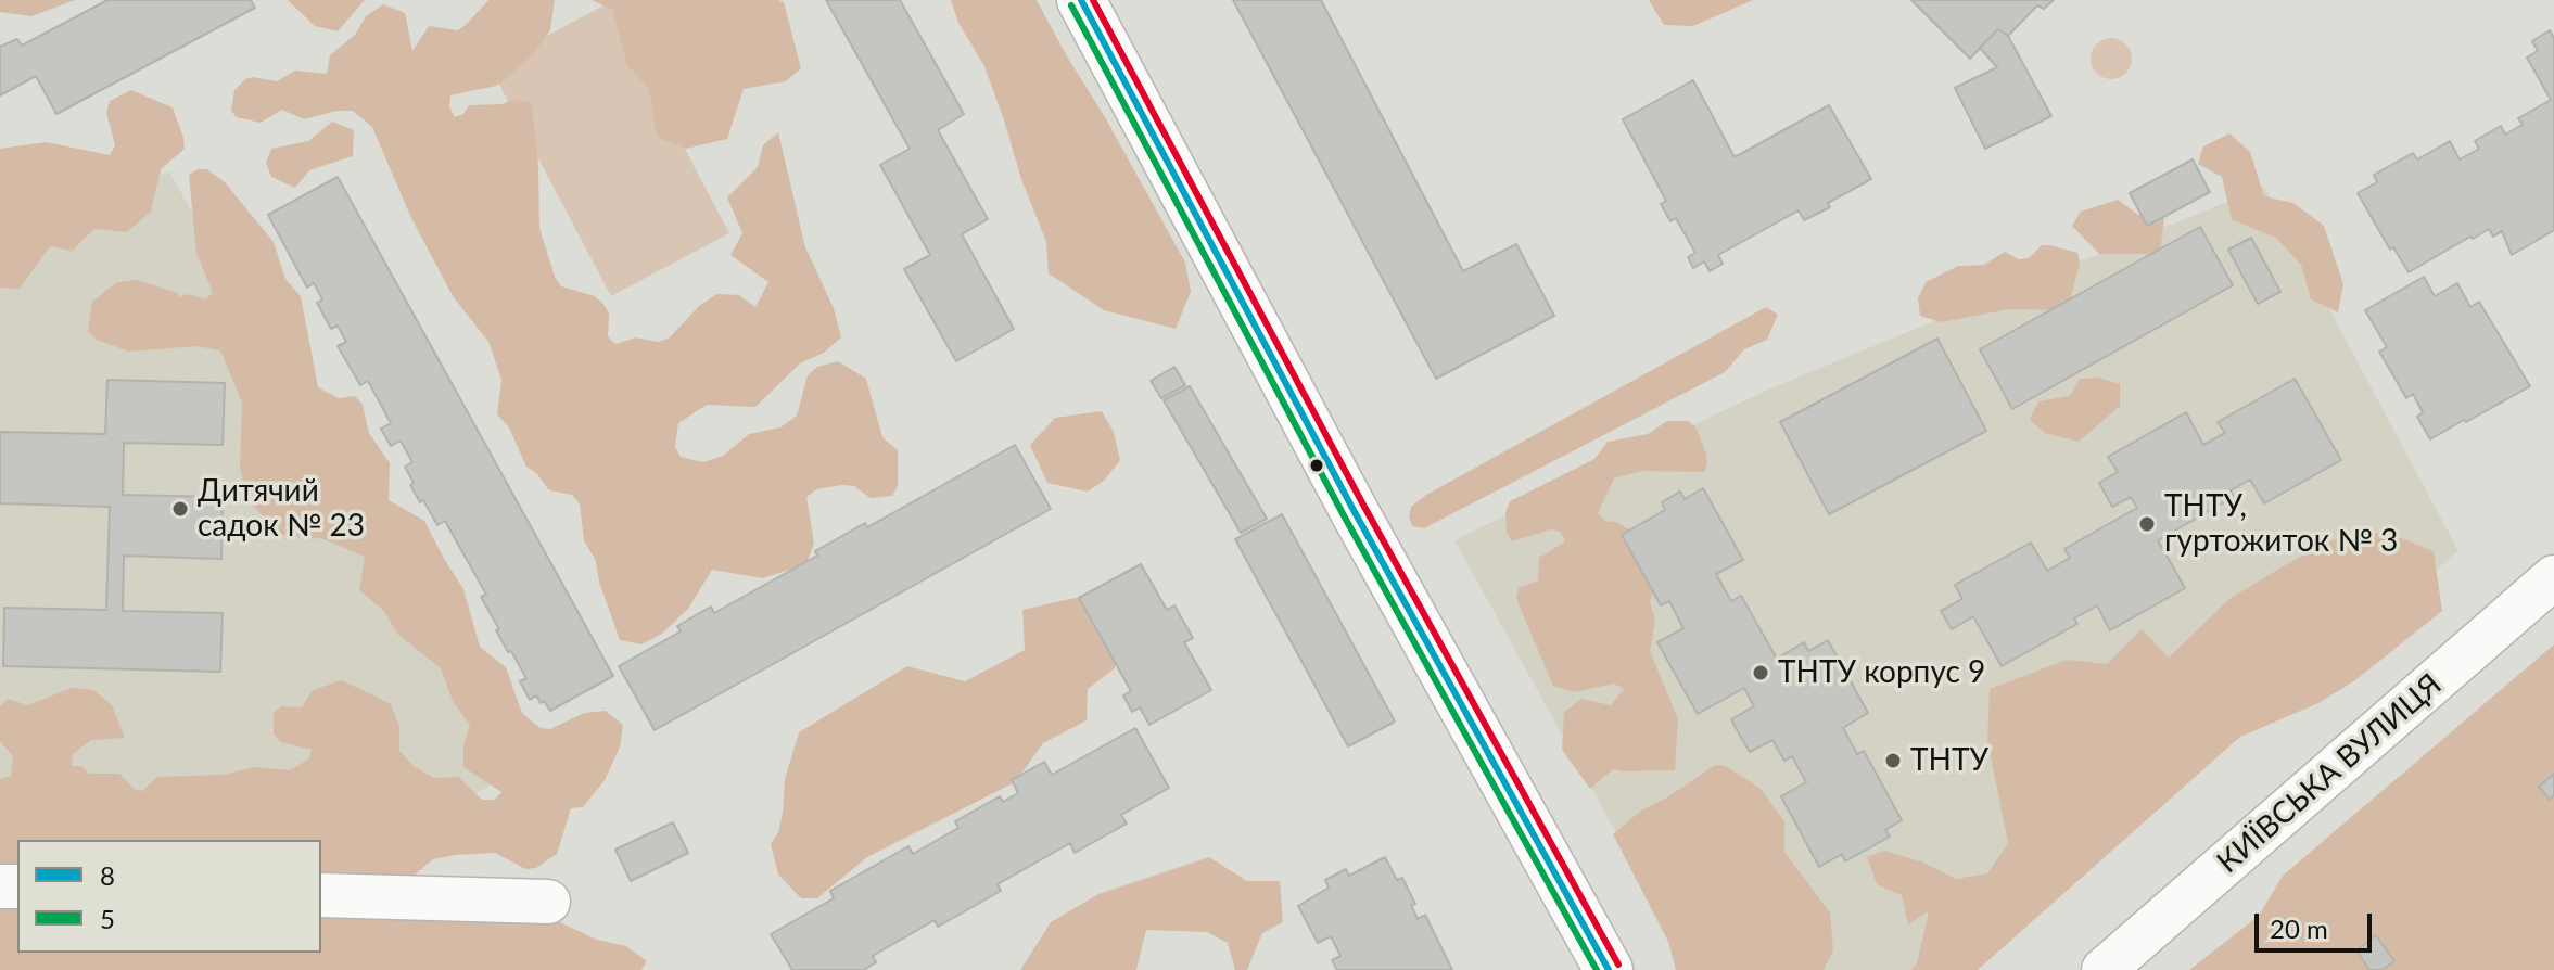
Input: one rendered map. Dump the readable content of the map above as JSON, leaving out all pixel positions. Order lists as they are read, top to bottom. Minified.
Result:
{"streets":{"street":["КИЇВСЬКА ВУЛИЦЯ"]},"places":["Дитячий садок № 23","ТНТУ, гуртожиток № 3","ТНТУ корпус 9","ТНТУ"],"lines":["transit line 8","transit line 20","transit line 5"],"legend":["8","5"],"scale_bar":"20 m"}
